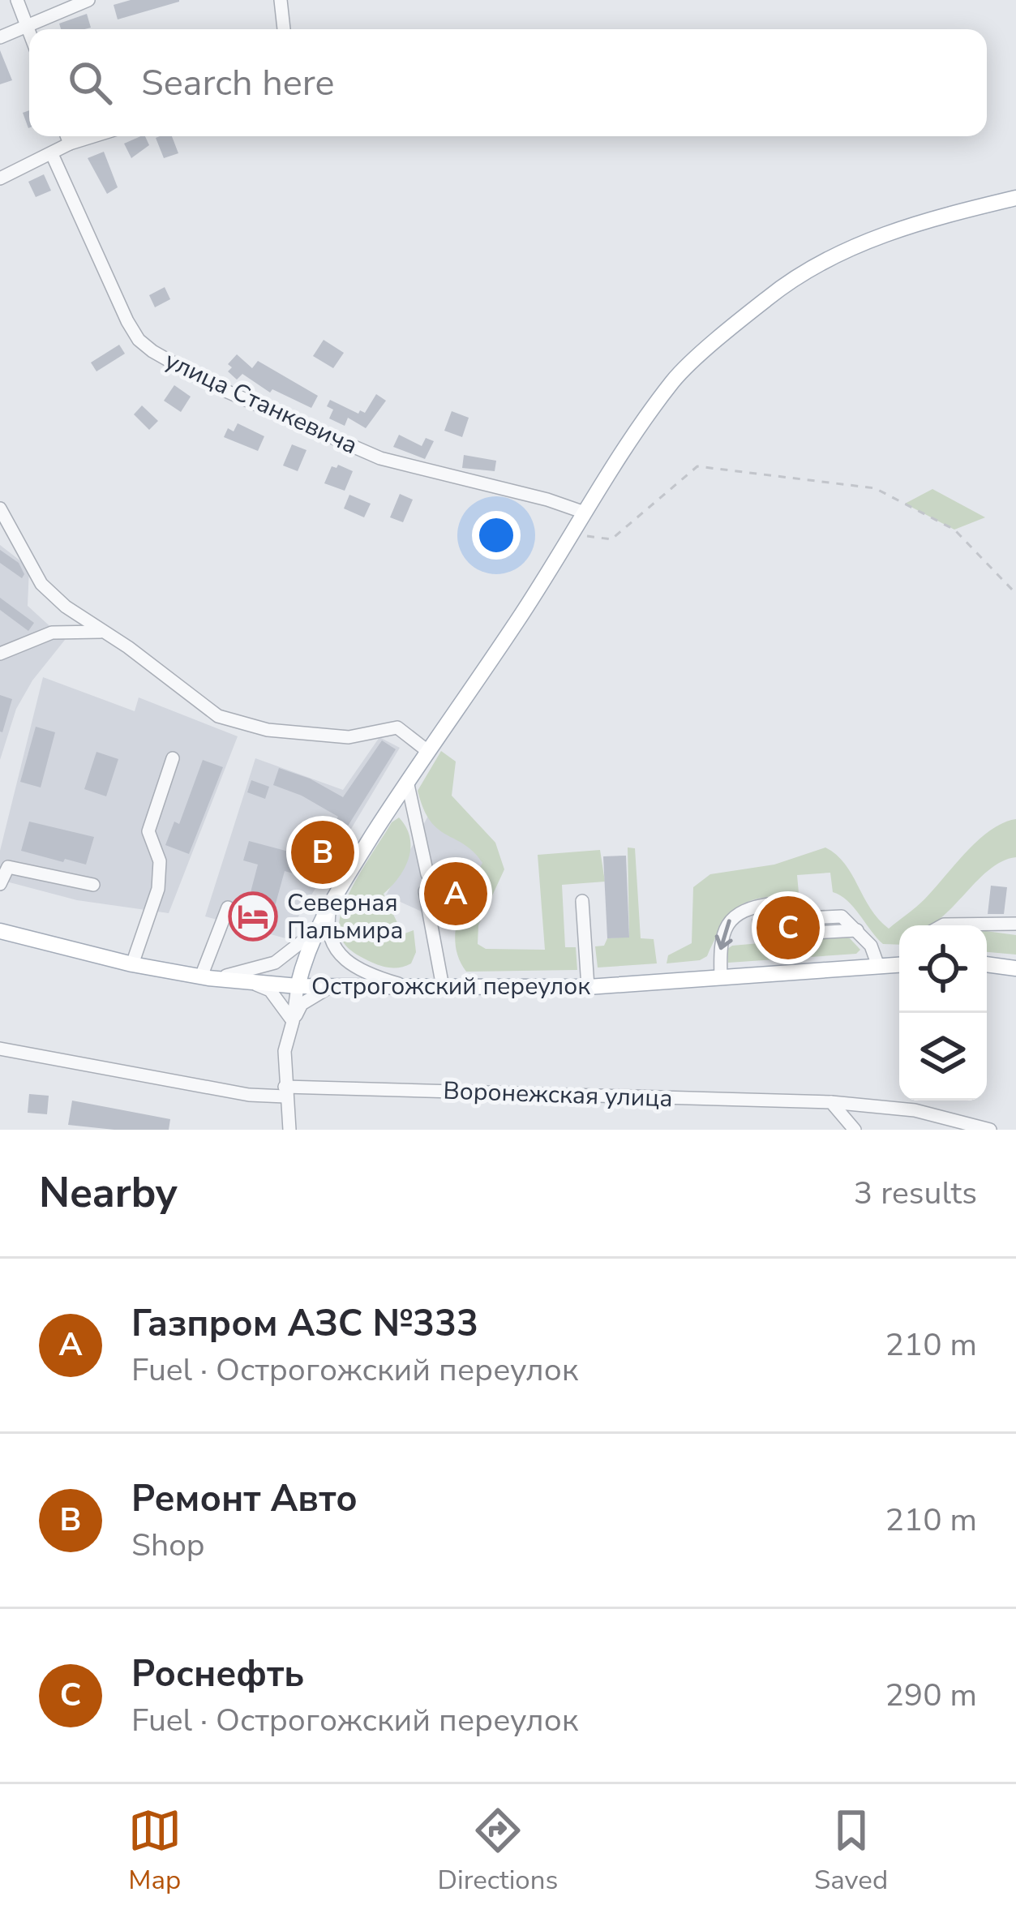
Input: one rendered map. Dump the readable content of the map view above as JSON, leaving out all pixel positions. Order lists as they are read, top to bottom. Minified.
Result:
{"streets":{"main road":["Острогожский переулок"],"street":["улица Станкевича","Воронежская улица"]},"places":{"hotel":["Северная Пальмира"]},"page":{"search":"Search here","pins":["B","A","C"],"heading":["Nearby","3 results"],"list":[{"mark":"A","name":"Газпром АЗС №333","note":"Fuel · Острогожский переулок","value":"210 m"},{"mark":"B","name":"Ремонт Авто","note":"Shop","value":"210 m"},{"mark":"C","name":"Роснефть","note":"Fuel · Острогожский переулок","value":"290 m"}],"nav":["Map","Directions","Saved"]}}
